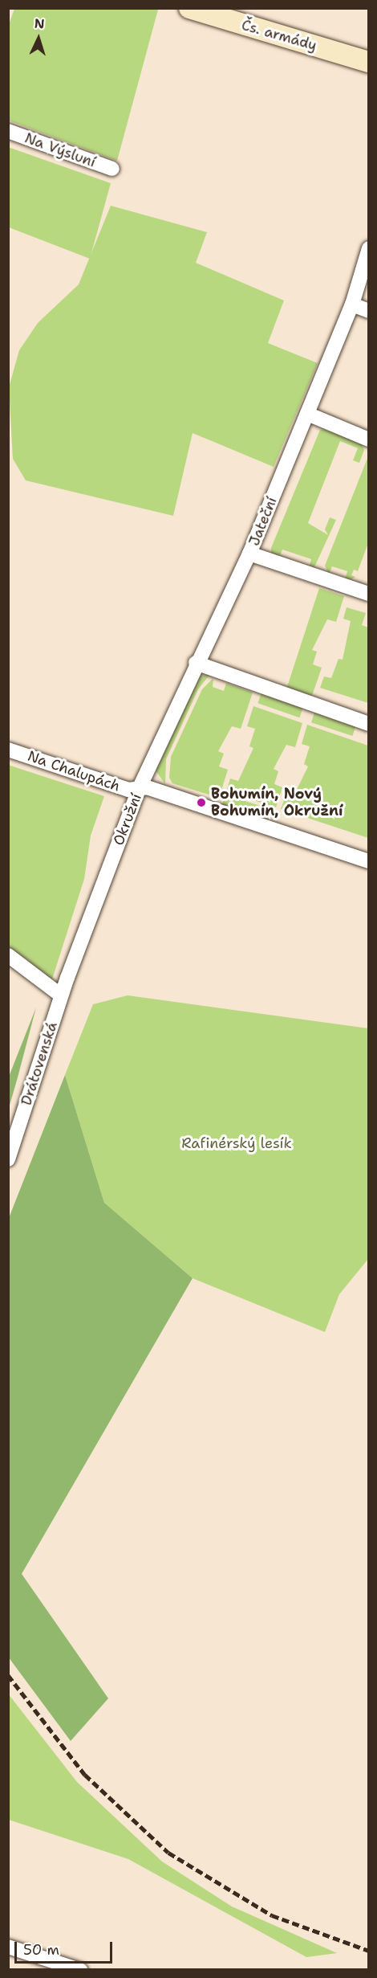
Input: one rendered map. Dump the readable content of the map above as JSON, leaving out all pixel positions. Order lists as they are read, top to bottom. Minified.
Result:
{"streets":{"main road":["Čs. armády"],"street":["Na Výsluní","Jateční","Na Chalupách","Okružní","Drátovenská"]},"crossings":[["Jateční","Na Chalupách"],["Jateční","Okružní"],["Na Chalupách","Okružní"],["Okružní","Drátovenská"]],"parks":["Rafinérský lesík"],"places":["Bohumín, Nový Bohumín, Okružní"],"scale_bar":"50 m","north":"top"}
